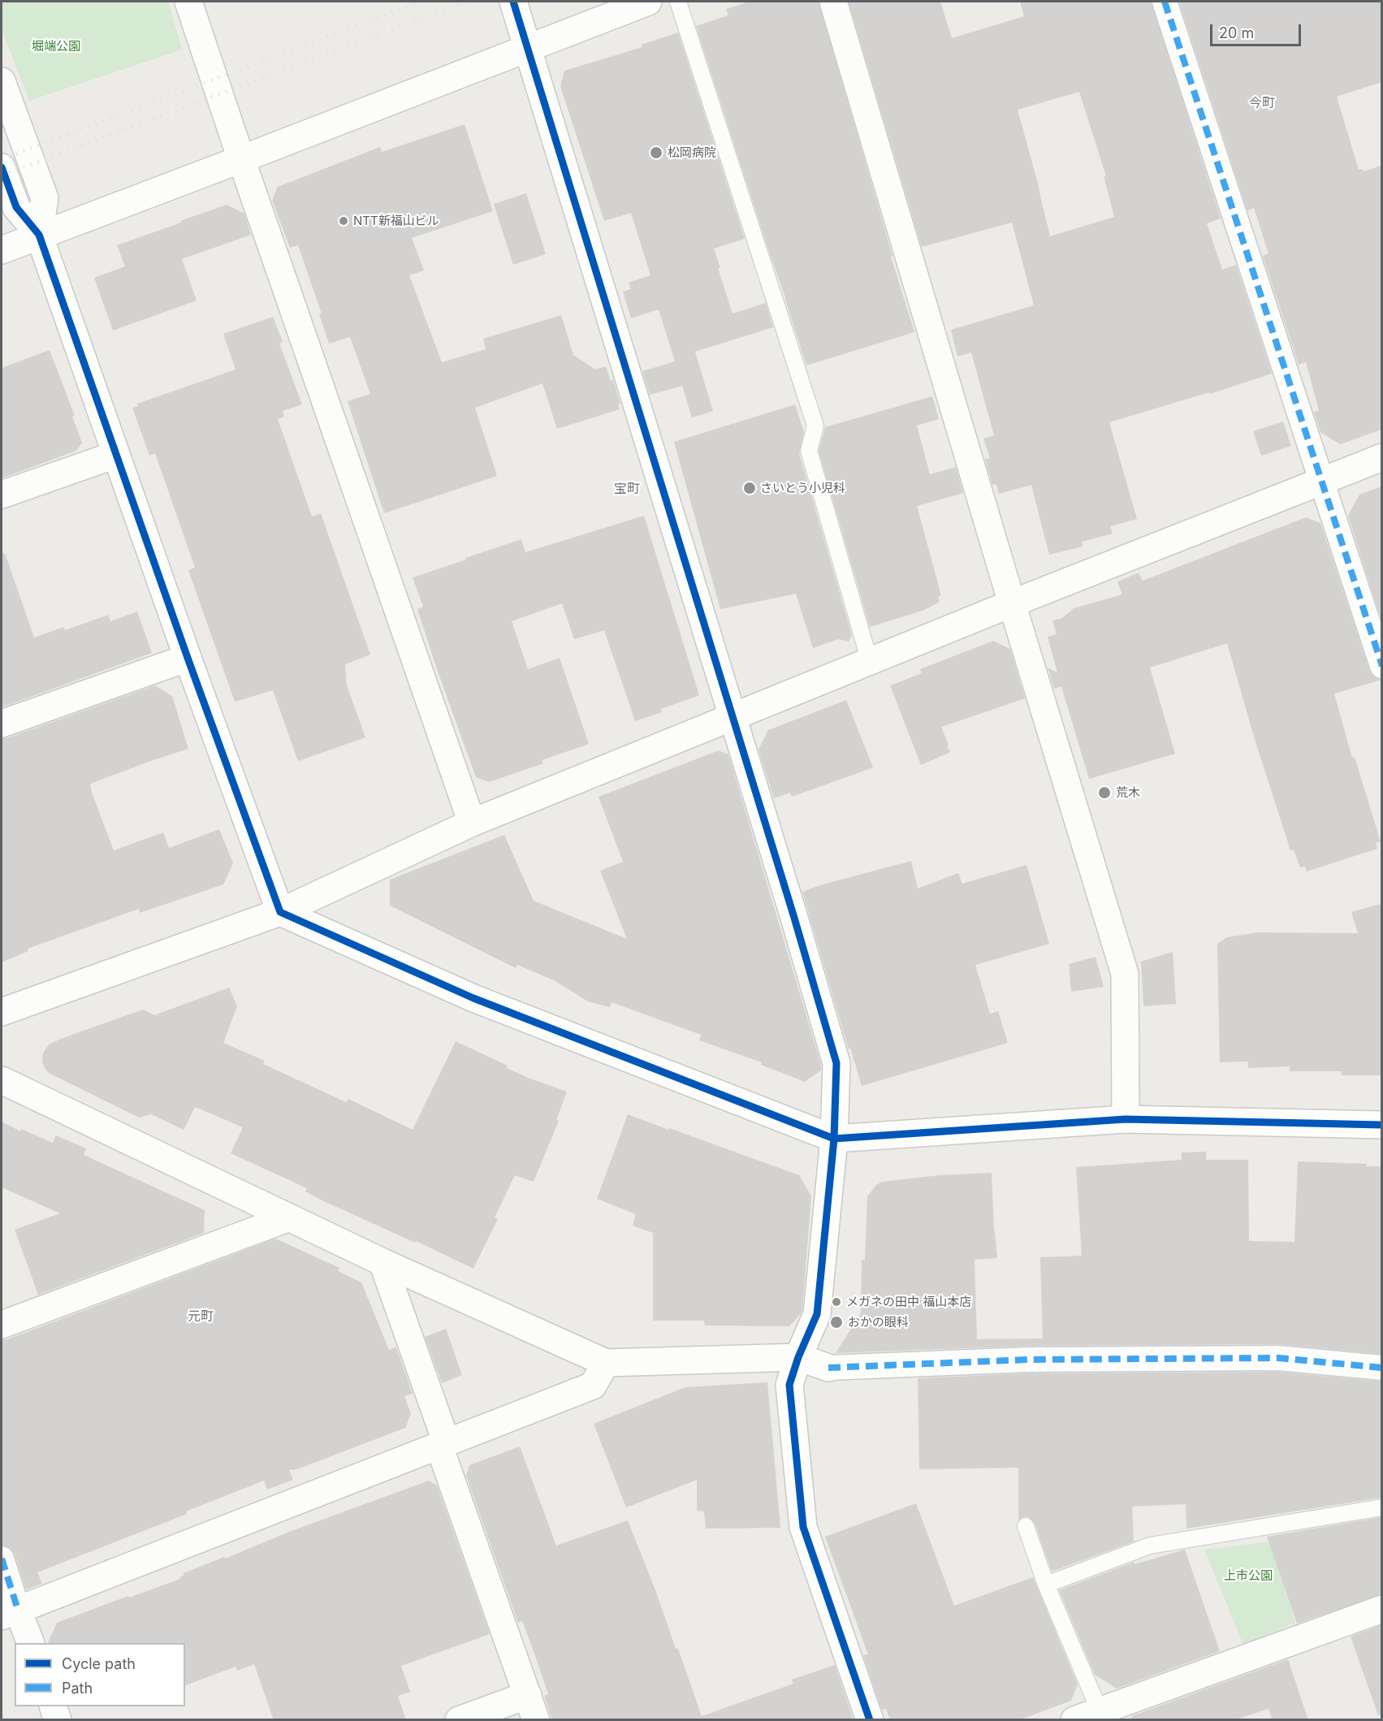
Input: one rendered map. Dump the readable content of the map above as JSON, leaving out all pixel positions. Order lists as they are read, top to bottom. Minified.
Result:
{"districts":["今町","宝町","元町"],"parks":["堀端公園","上市公園"],"places":["松岡病院","NTT新福山ビル","さいとう小児科","荒木","メガネの田中 福山本店","おかの眼科"],"legend":["Cycle path","Path"],"scale_bar":"20 m"}
